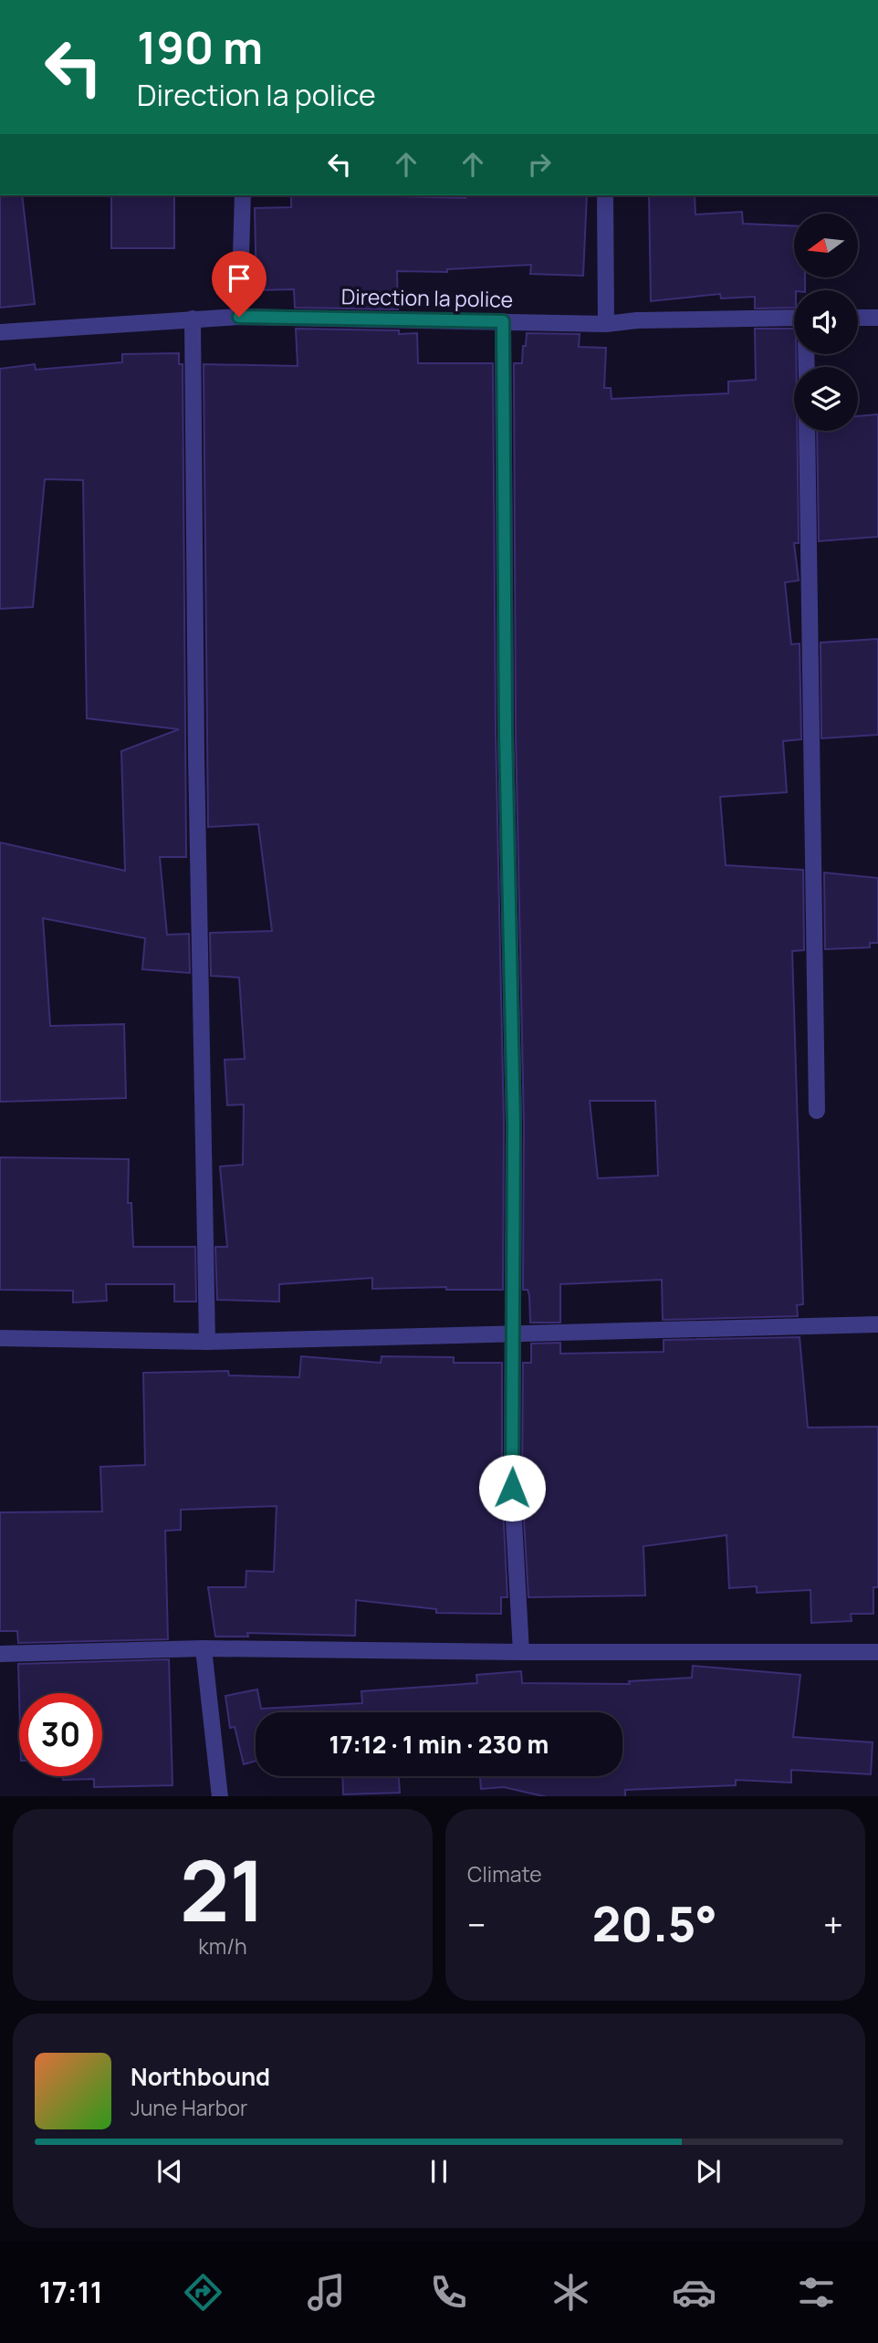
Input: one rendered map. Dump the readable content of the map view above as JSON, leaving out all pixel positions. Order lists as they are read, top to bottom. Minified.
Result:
{"streets":{"street":["Direction la police"]},"north":"left","page":{"turn":["190 m","Direction la police"],"limit":"30","trip":"17:12 · 1 min · 230 m","tile":[["21","km/h"],"Climate"],"heat":["−","20.5°","+"],"song":["Northbound","June Harbor"],"tabs":"17:11"}}
